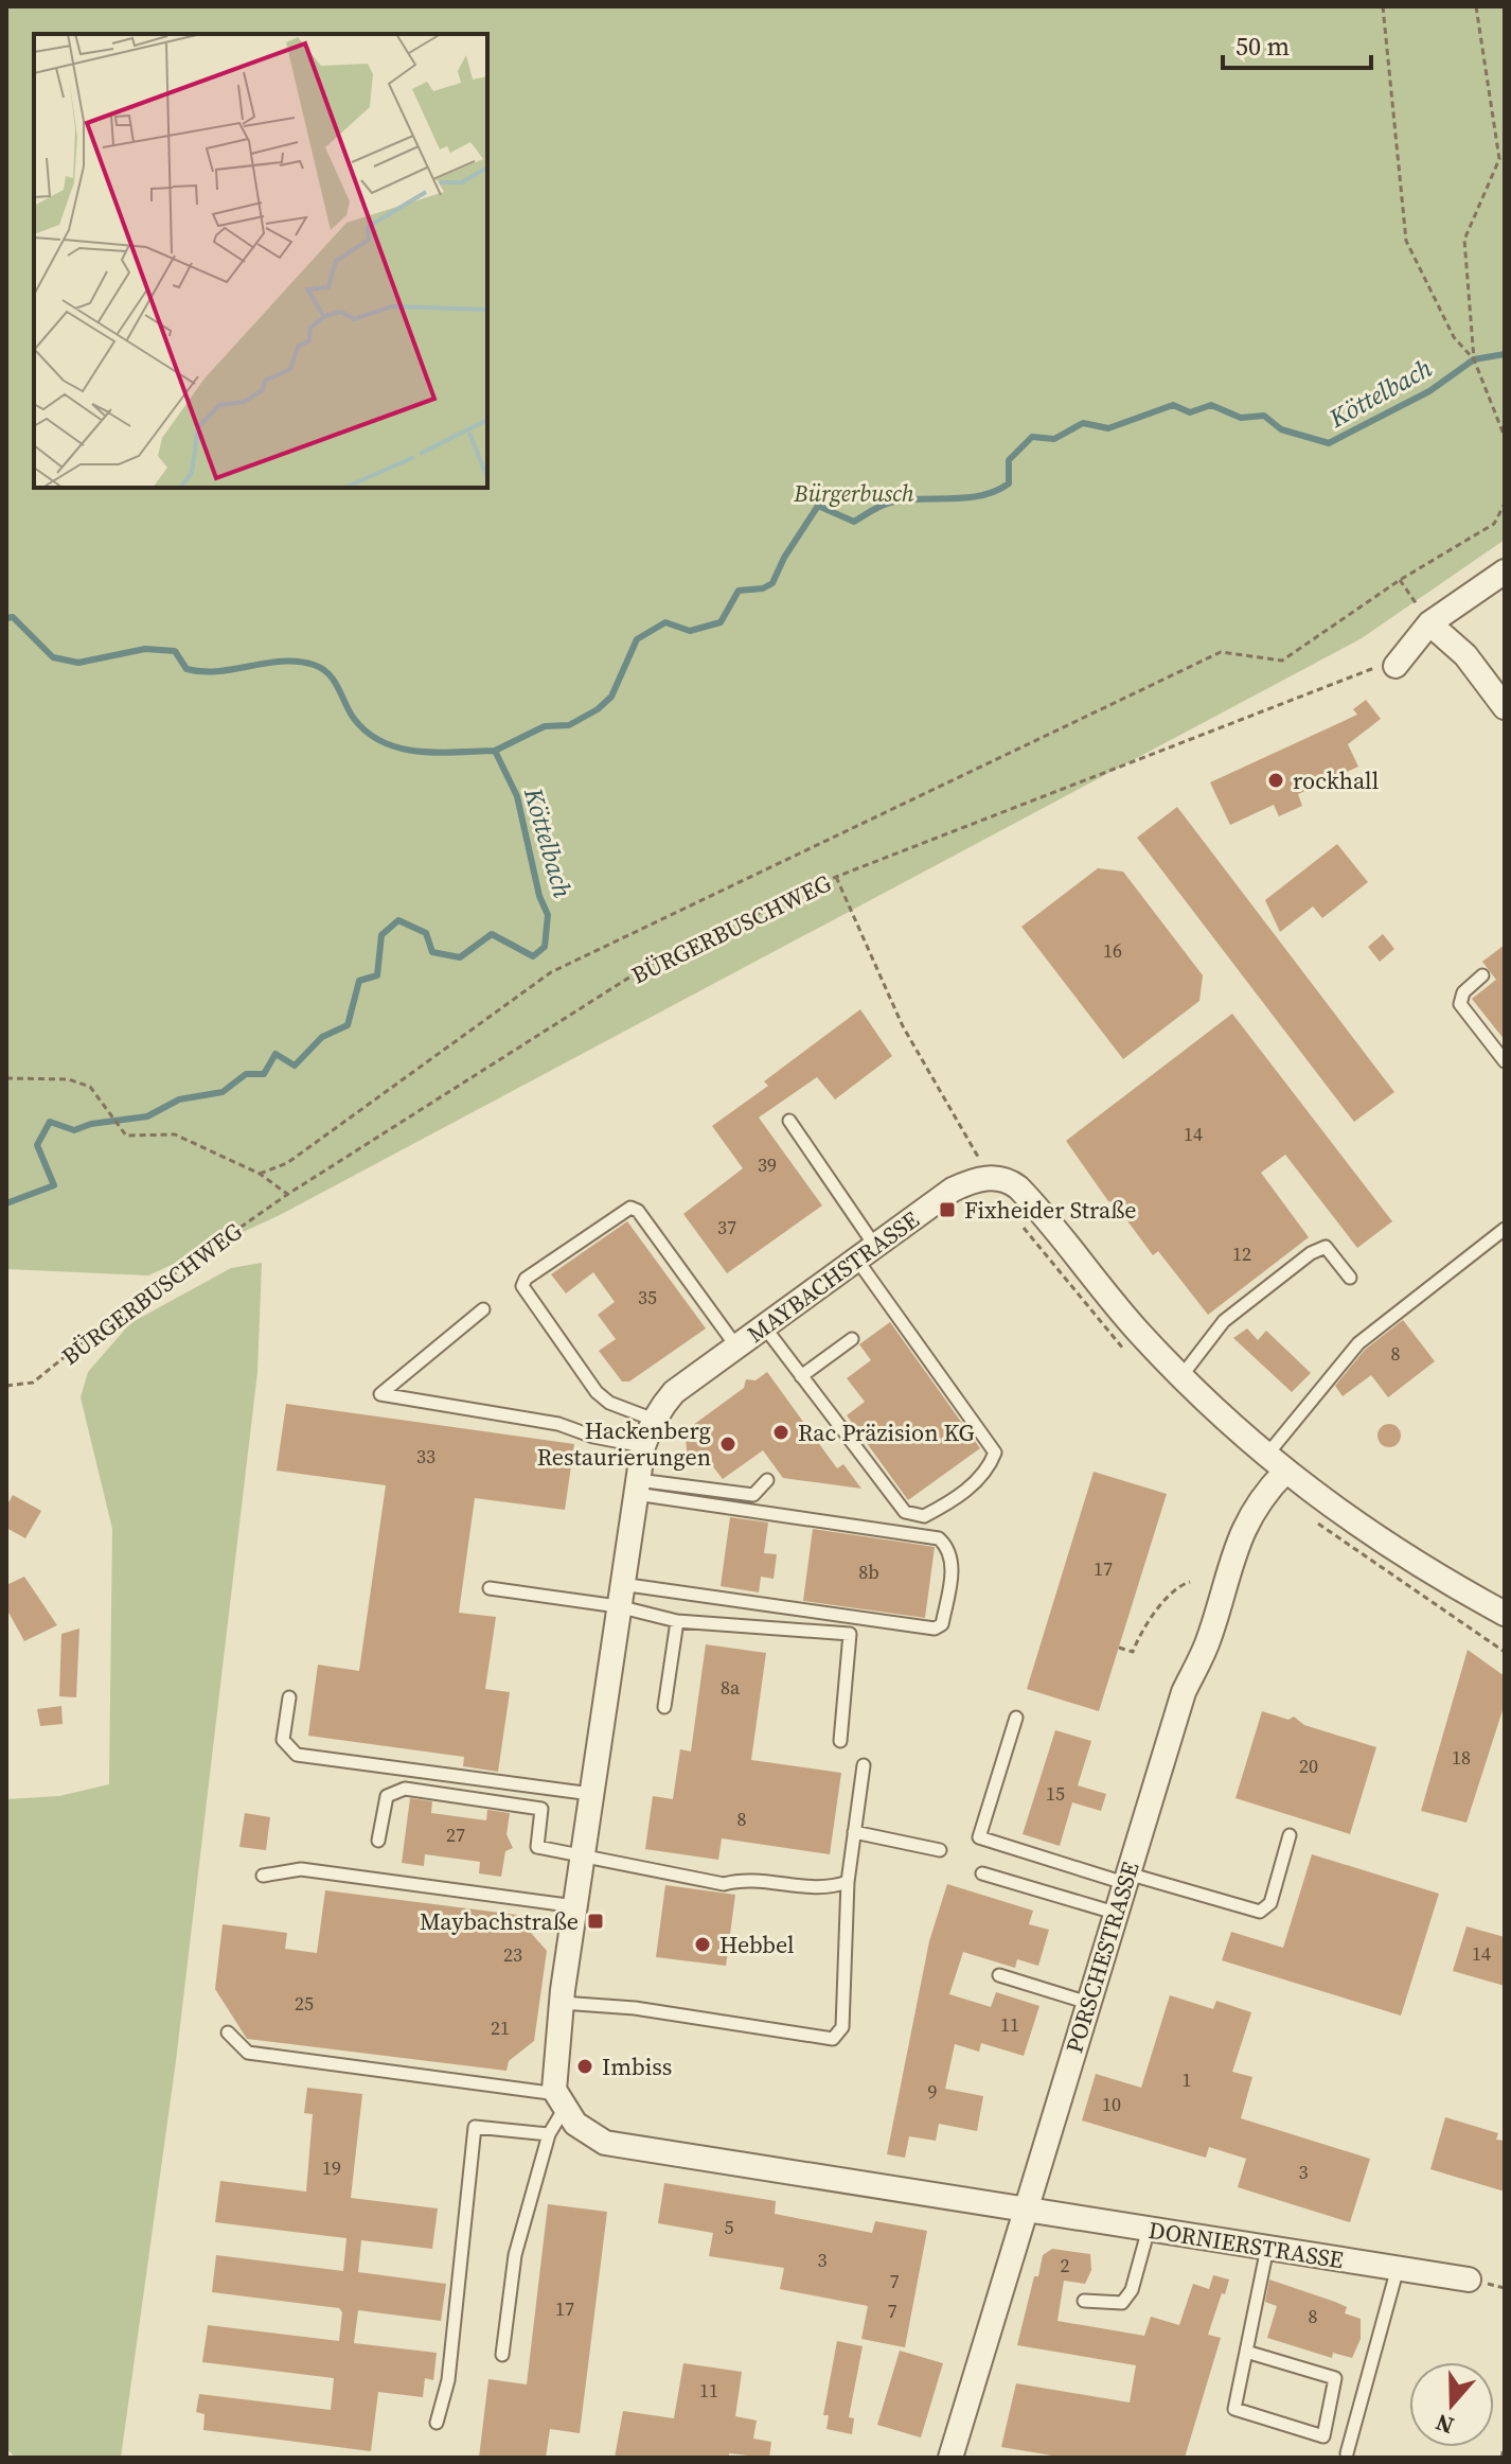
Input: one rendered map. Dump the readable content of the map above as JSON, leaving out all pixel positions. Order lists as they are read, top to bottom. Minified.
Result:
{"streets":{"street":["MAYBACHSTRASSE","PORSCHESTRASSE","DORNIERSTRASSE"],"path":["BÜRGERBUSCHWEG"]},"crossings":[["PORSCHESTRASSE","DORNIERSTRASSE"]],"water":["Köttelbach"],"parks":["Bürgerbusch"],"places":{"other":["rockhall","Rac Präzision KG","Hackenberg Restaurierungen","Hebbel","Imbiss"],"transit":["Fixheider Straße","Maybachstraße"]},"house_numbers":["16","14","39","37","12","35","8","33","17","8b","8a","18","20","15","8","27","14","23","25","11","21","1","9","10","19","3","5","3","2","7","17","7","8","11"],"scale_bar":"50 m","north":"bottom"}
